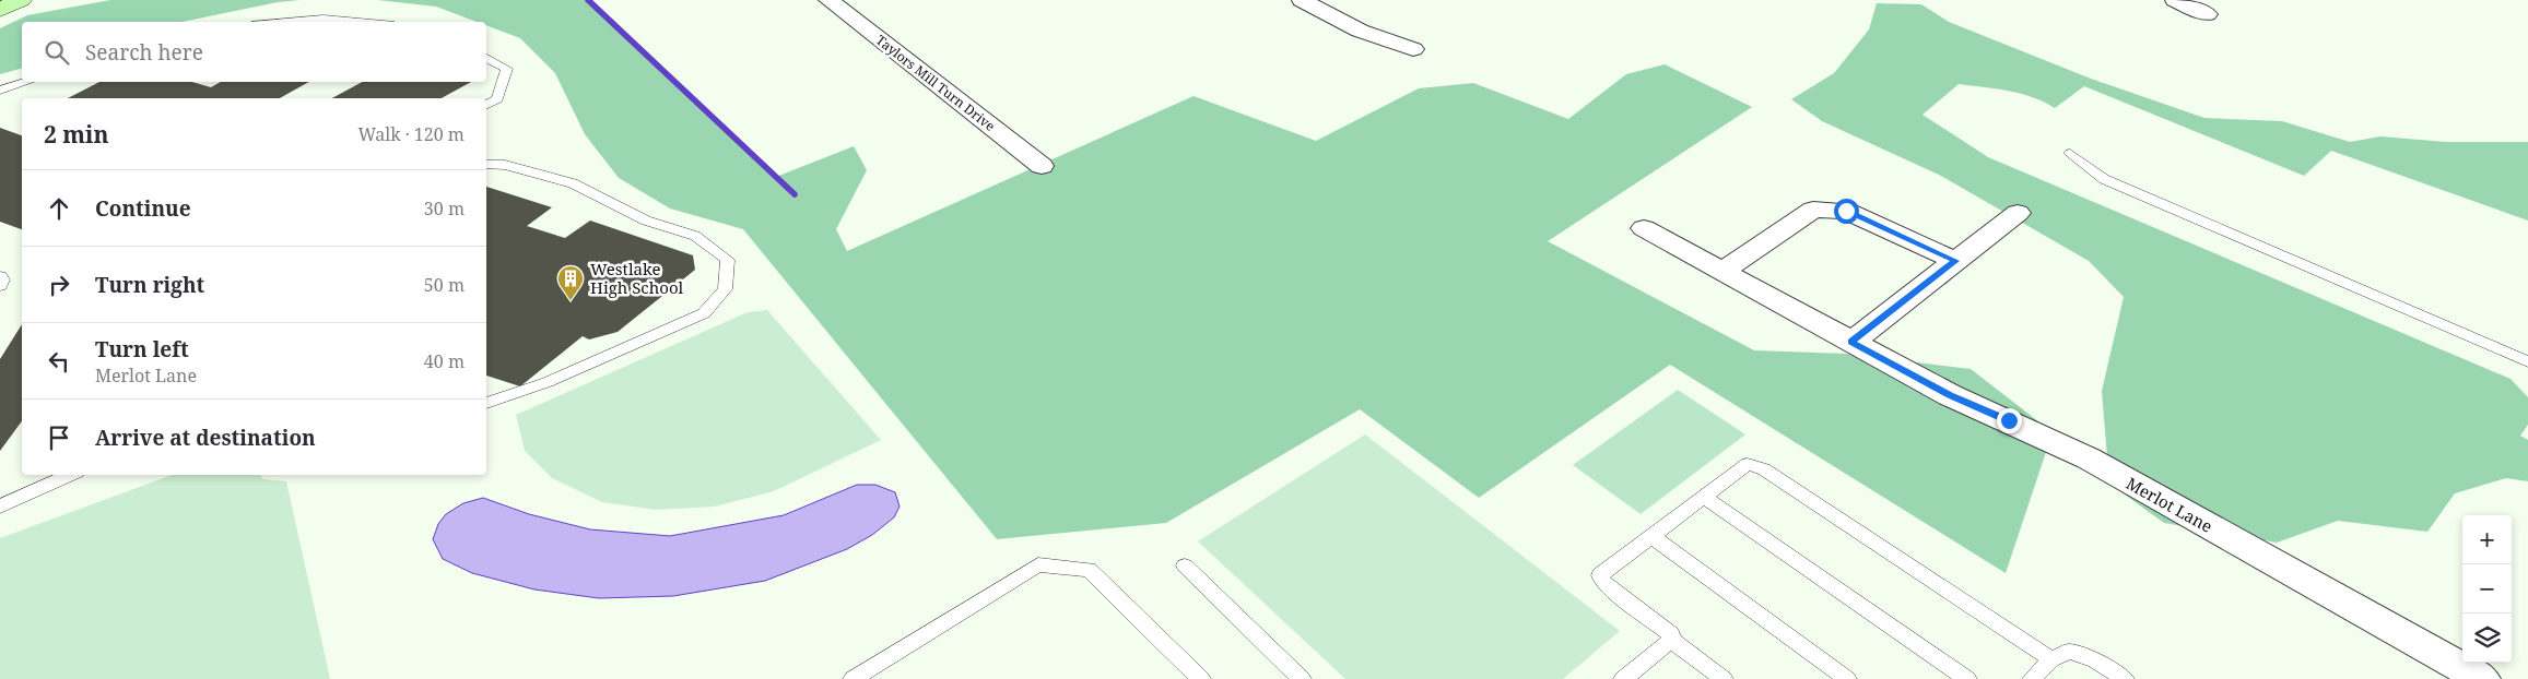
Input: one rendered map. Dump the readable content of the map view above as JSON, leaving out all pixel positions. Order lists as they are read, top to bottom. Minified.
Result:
{"streets":{"street":["Taylors Mill Turn Drive","Merlot Lane"]},"places":{"building":["Westlake High School"]},"page":{"search":"Search here","heading":["2 min","Walk · 120 m"],"list":[["Continue","30 m"],["Turn right","50 m"],["Turn left","Merlot Lane","40 m"],"Arrive at destination"],"map_buttons":["+","−"]}}
